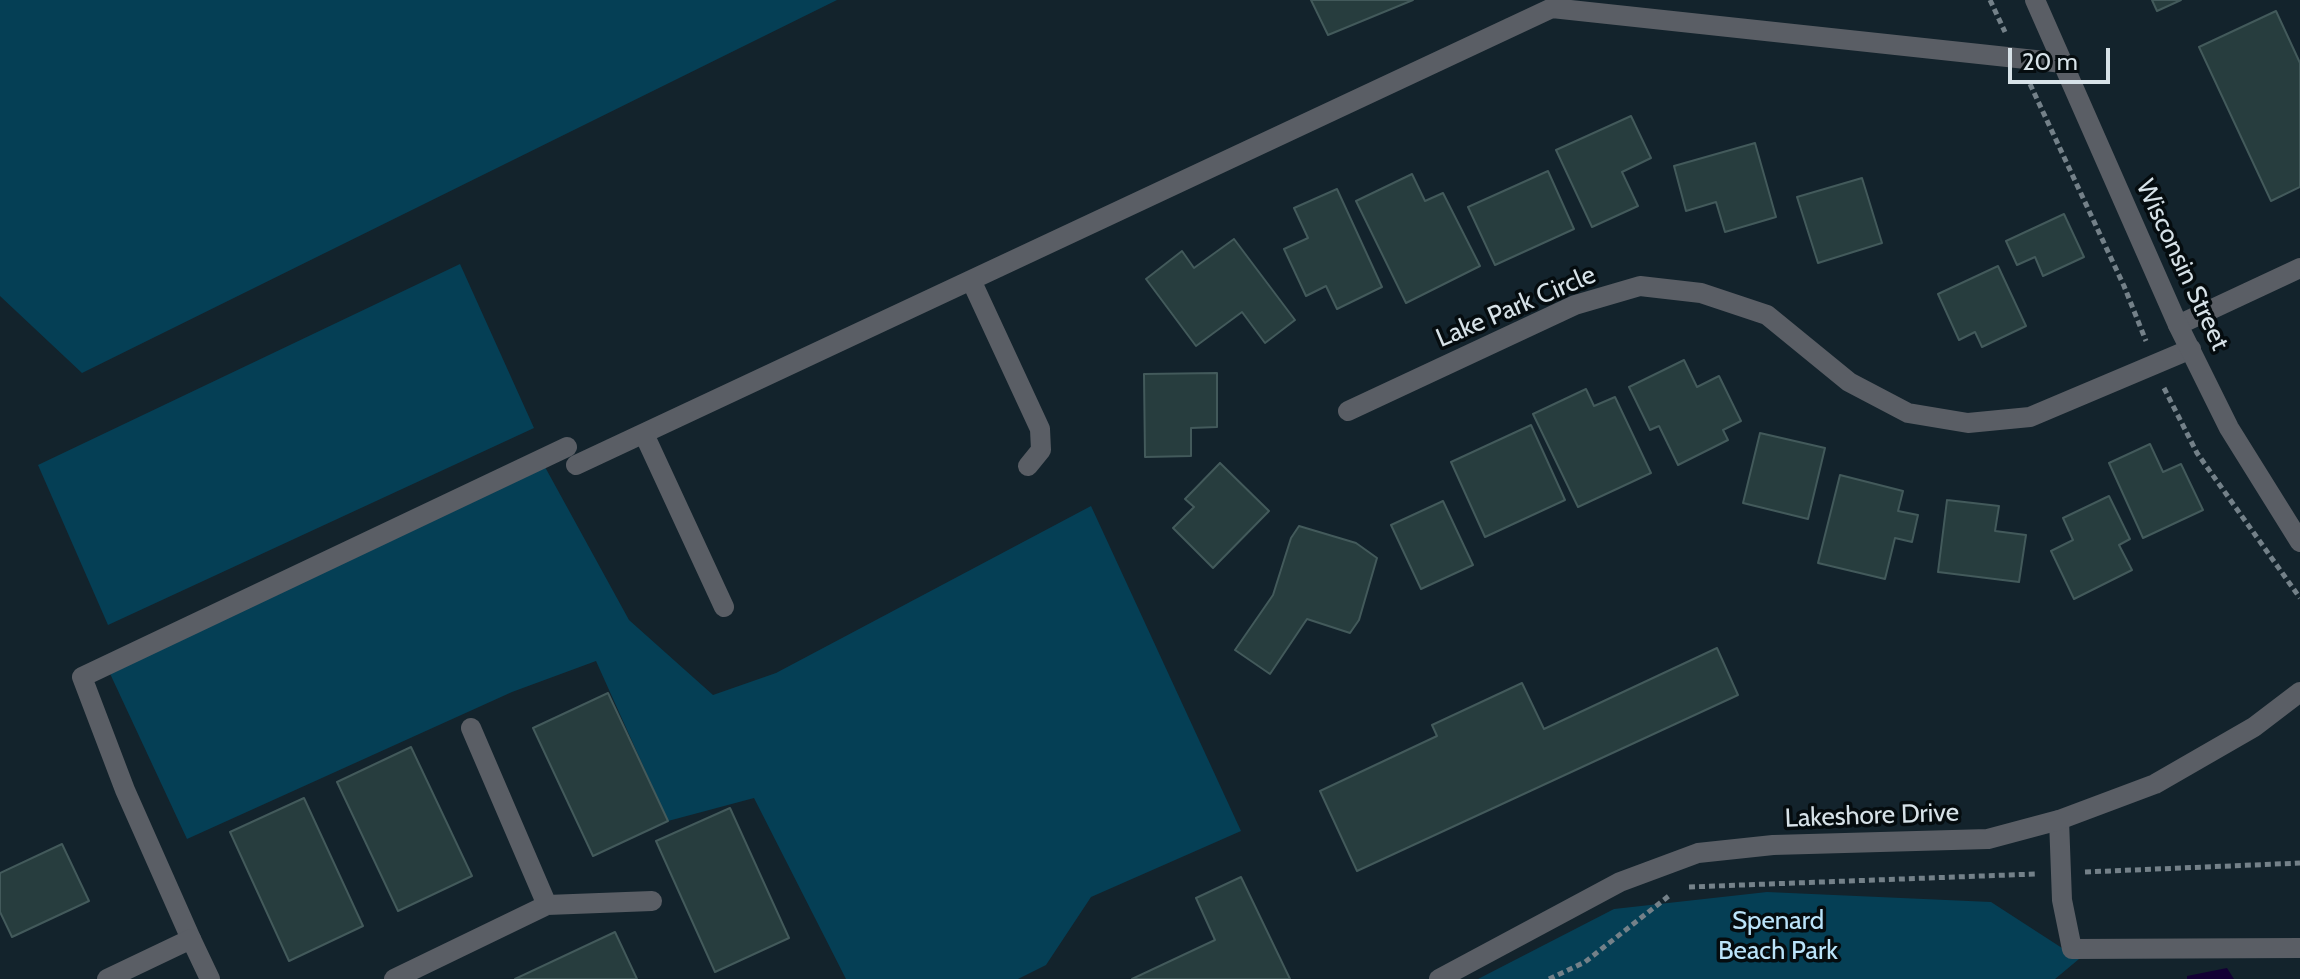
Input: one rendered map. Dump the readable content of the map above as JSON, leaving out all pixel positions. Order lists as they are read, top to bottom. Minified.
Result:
{"streets":{"street":["Wisconsin Street","Lake Park Circle","Lakeshore Drive"]},"crossings":[["Wisconsin Street","Lake Park Circle"]],"parks":["Spenard Beach Park"],"scale_bar":"20 m"}
